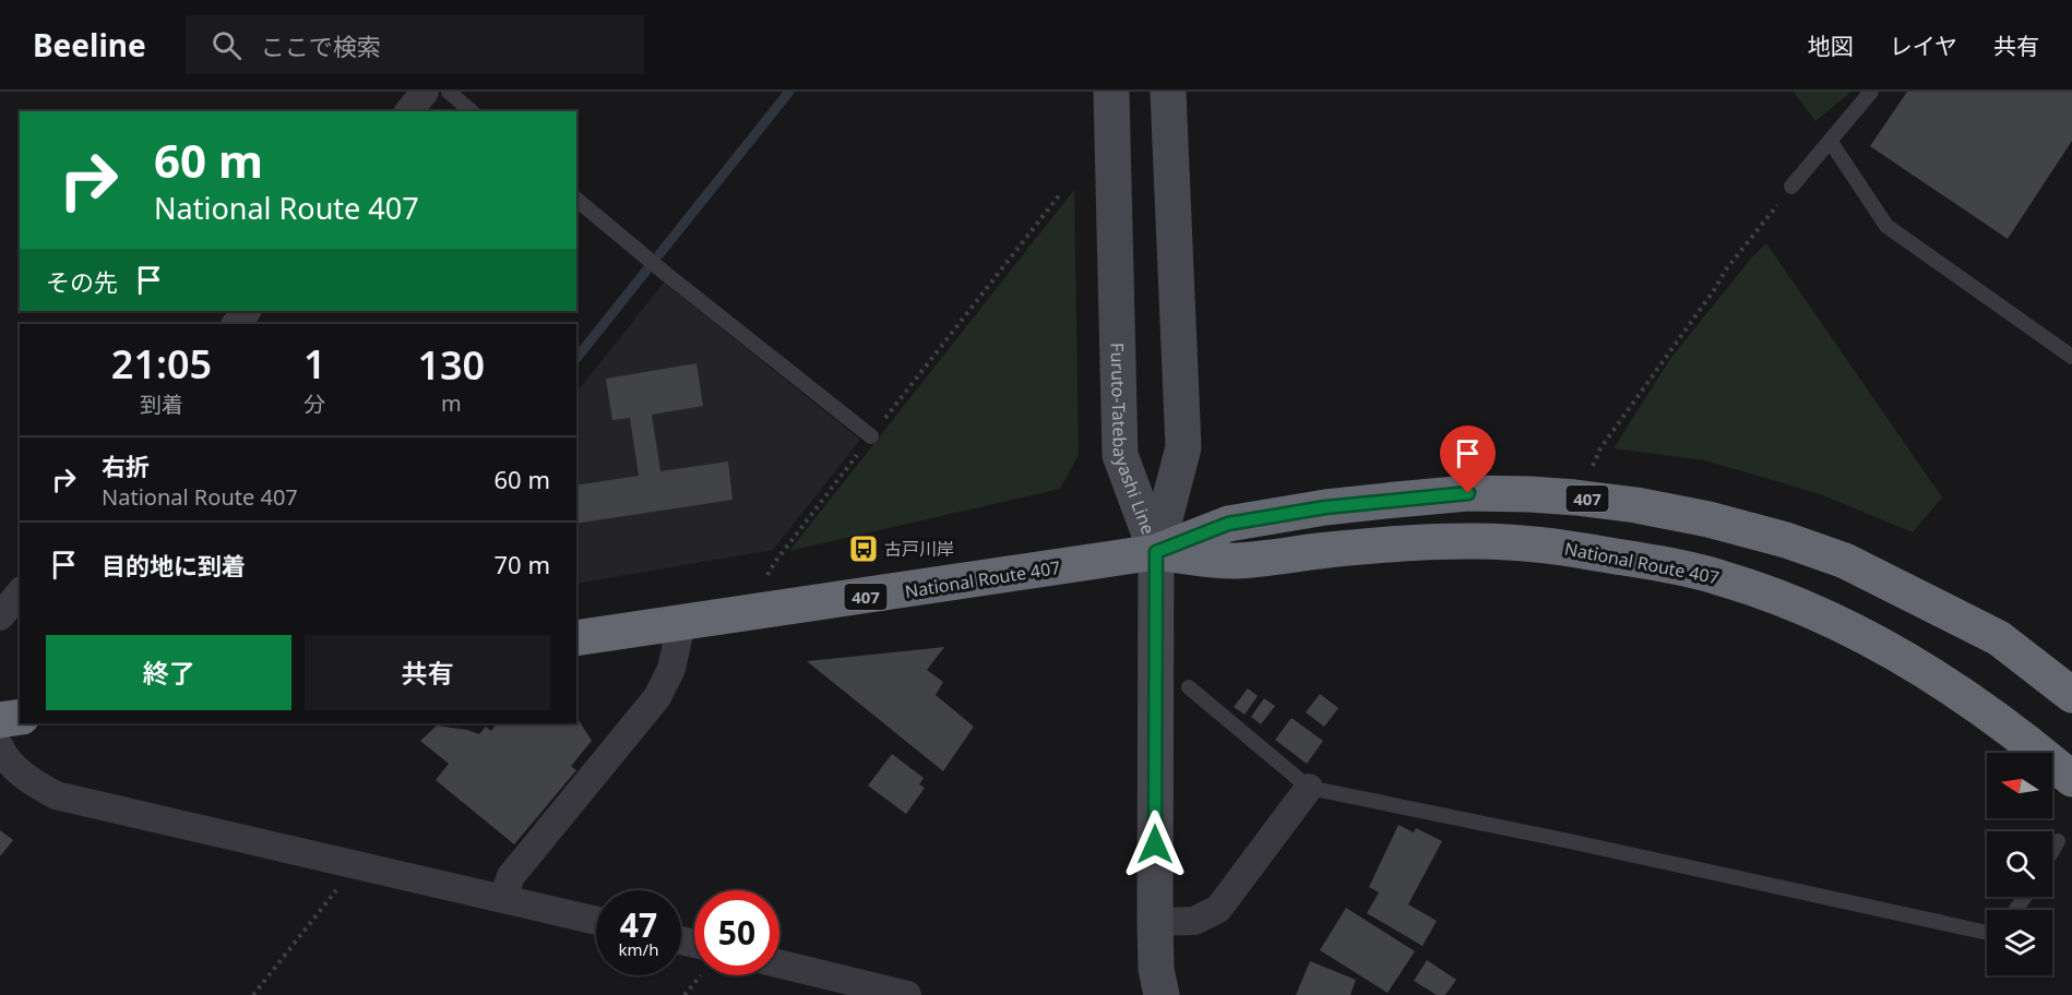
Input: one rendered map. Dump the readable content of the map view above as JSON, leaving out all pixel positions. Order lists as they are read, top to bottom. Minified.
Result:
{"streets":{"highway":["407","National Route 407"],"main road":["Furuto-Tatebayashi Line"]},"crossings":[["Furuto-Tatebayashi Line","National Route 407"]],"places":{"bus stop":["古戸川岸"]},"north":"left","page":{"header":"Beeline","search":"ここで検索","nav":["地図","レイヤ","共有"],"turn":["60 m","National Route 407"],"then":"その先","eta":["21:05","到着","1","分","130","m"],"list":[{"name":"右折","note":"National Route 407","value":"60 m"},{"name":"目的地に到着","value":"70 m"}],"buttons":["終了","共有"],"speed":"47 km/h","limit":"50"}}
